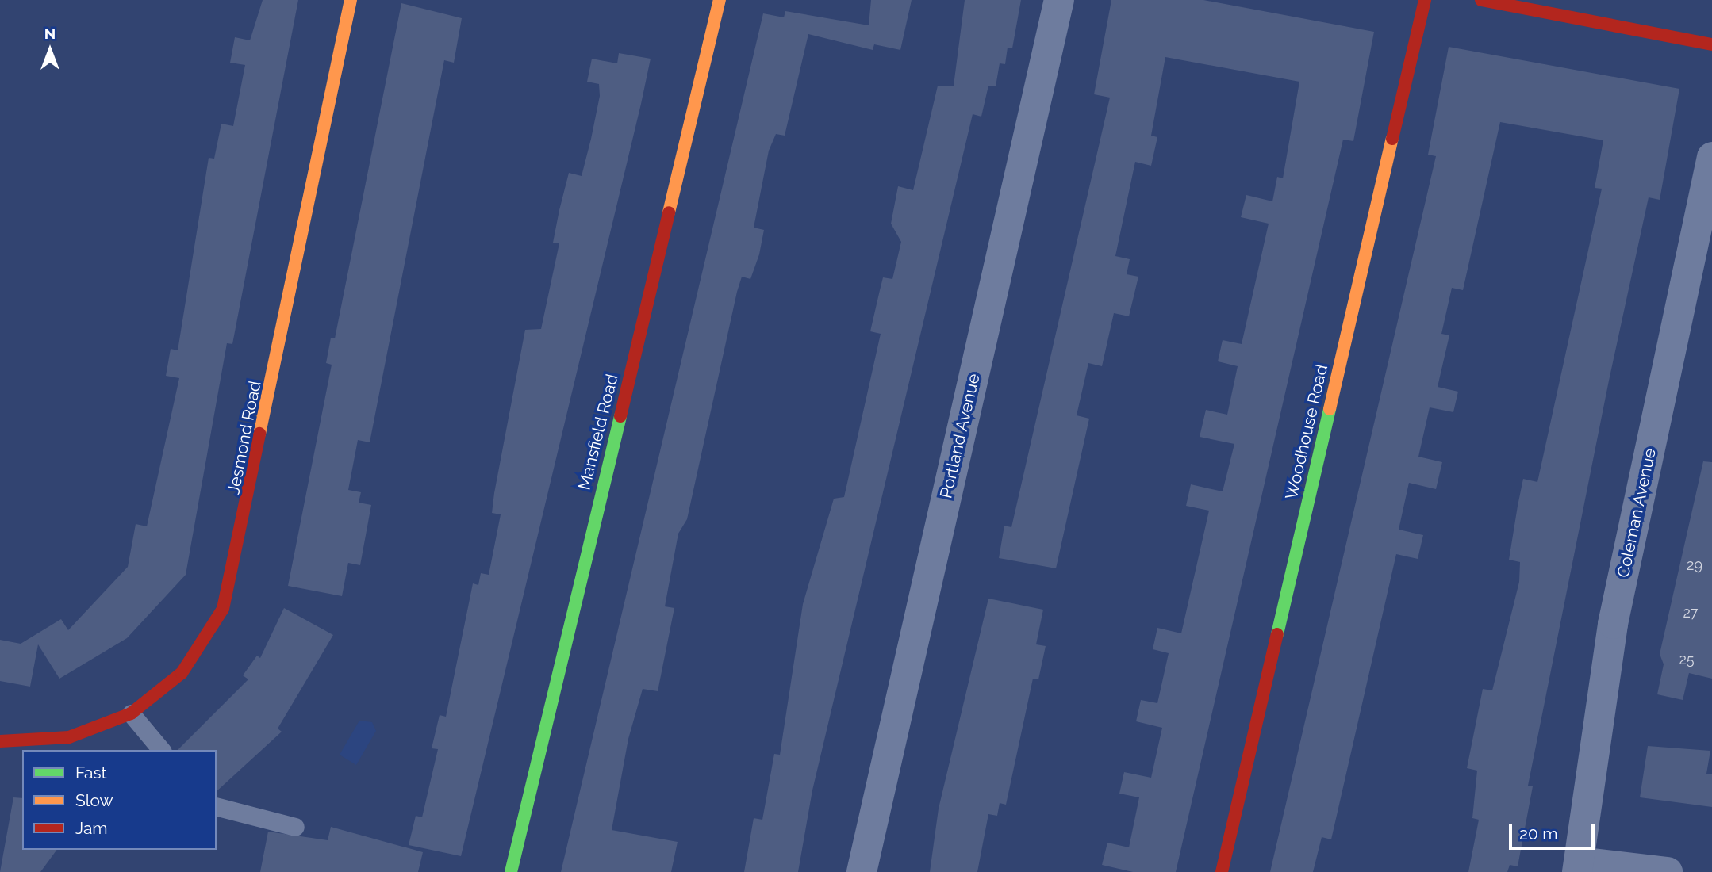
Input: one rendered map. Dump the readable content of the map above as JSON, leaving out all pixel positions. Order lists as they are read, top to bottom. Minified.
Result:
{"streets":{"street":["Mansfield Road","Woodhouse Road","Portland Avenue","Jesmond Road","Coleman Avenue"]},"house_numbers":["29","27","25"],"legend":["Fast","Slow","Jam"],"scale_bar":"20 m","north":"top"}
